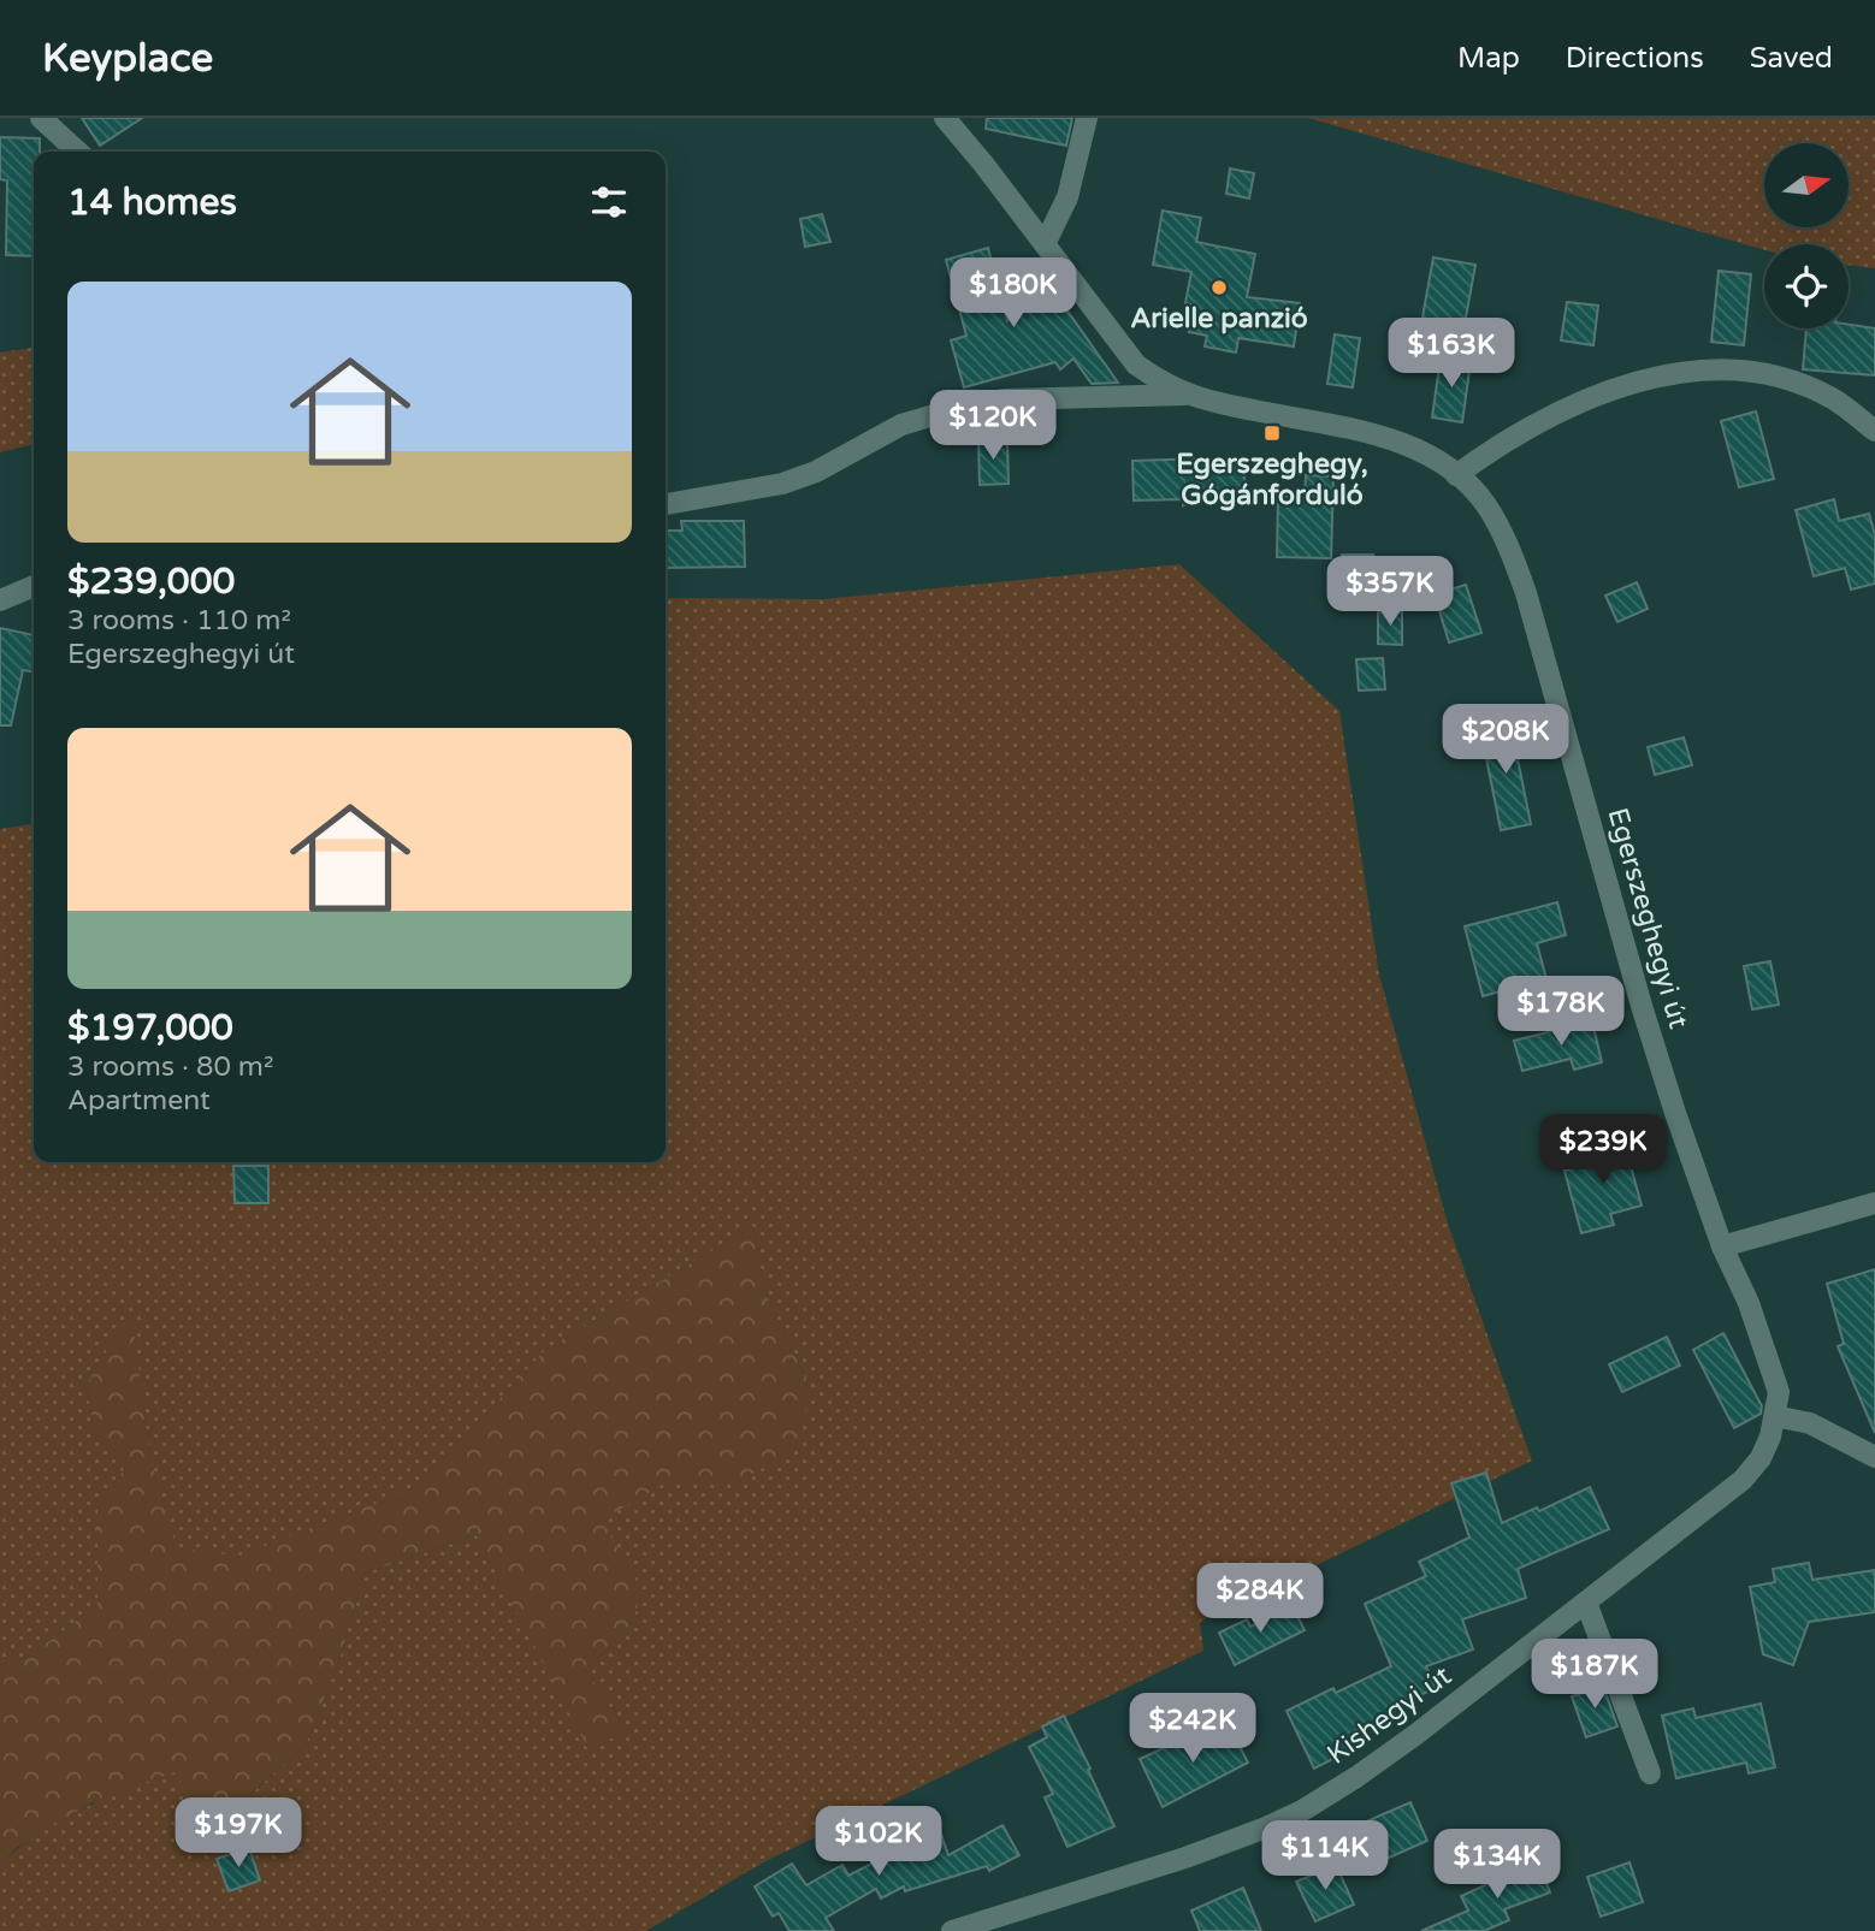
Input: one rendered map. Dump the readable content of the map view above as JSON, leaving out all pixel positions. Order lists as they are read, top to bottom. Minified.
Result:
{"streets":{"street":["Egerszeghegyi út","Kishegyi út"]},"crossings":[["Egerszeghegyi út","Kishegyi út"]],"places":{"other":["Arielle panzió"],"transit":["Egerszeghegy, Gógánforduló"]},"north":"right","page":{"header":"Keyplace","nav":["Map","Directions","Saved"],"heading":"14 homes","list":[{"name":"$239,000","note":"3 rooms · 110 m² · Egerszeghegyi út"},{"name":"$197,000","note":"3 rooms · 80 m² · Apartment"}],"price":["$180K","$163K","$120K","$357K","$208K","$178K","$239K","$284K","$187K","$242K","$197K","$102K","$114K","$134K"]}}
